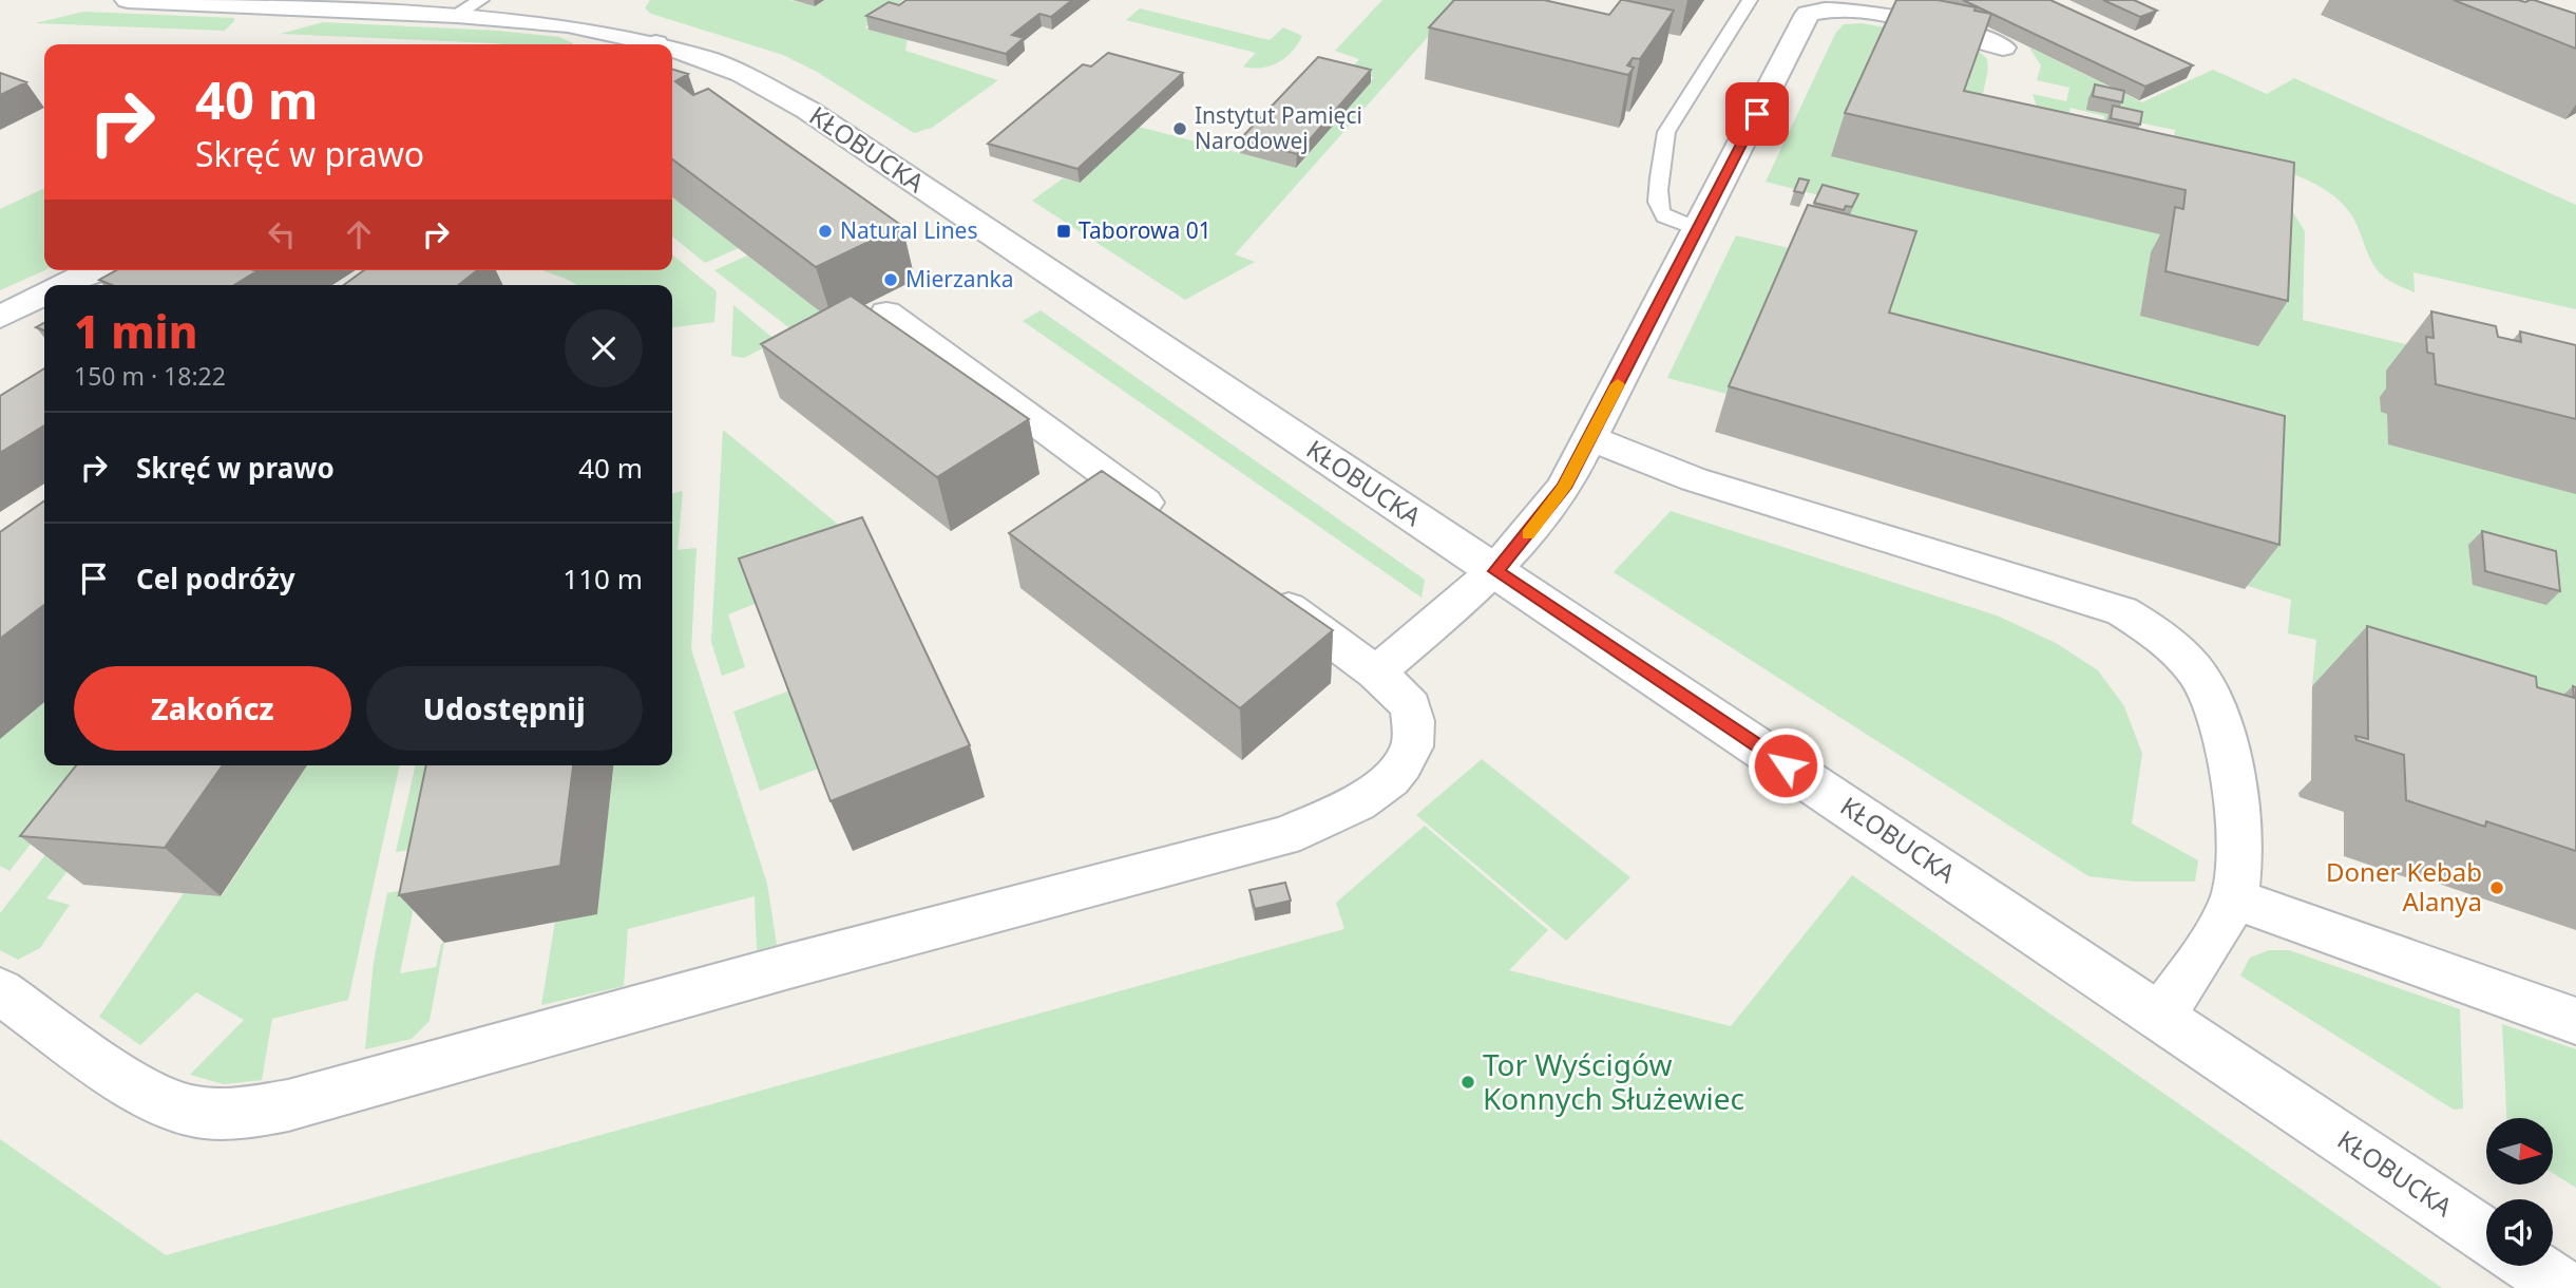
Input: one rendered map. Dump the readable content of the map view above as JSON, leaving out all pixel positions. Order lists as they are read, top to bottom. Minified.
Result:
{"streets":{"street":["KŁOBUCKA"]},"places":{"other":["Instytut Pamięci Narodowej","Natural Lines","Mierzanka","Doner Kebab Alanya","Tor Wyścigów Konnych Służewiec"],"transit":["Taborowa 01"]},"north":"right","page":{"turn":["40 m","Skręć w prawo"],"heading":["1 min","150 m · 18:22"],"list":[{"name":"Skręć w prawo","value":"40 m"},{"name":"Cel podróży","value":"110 m"}],"buttons":["Zakończ","Udostępnij"]}}
